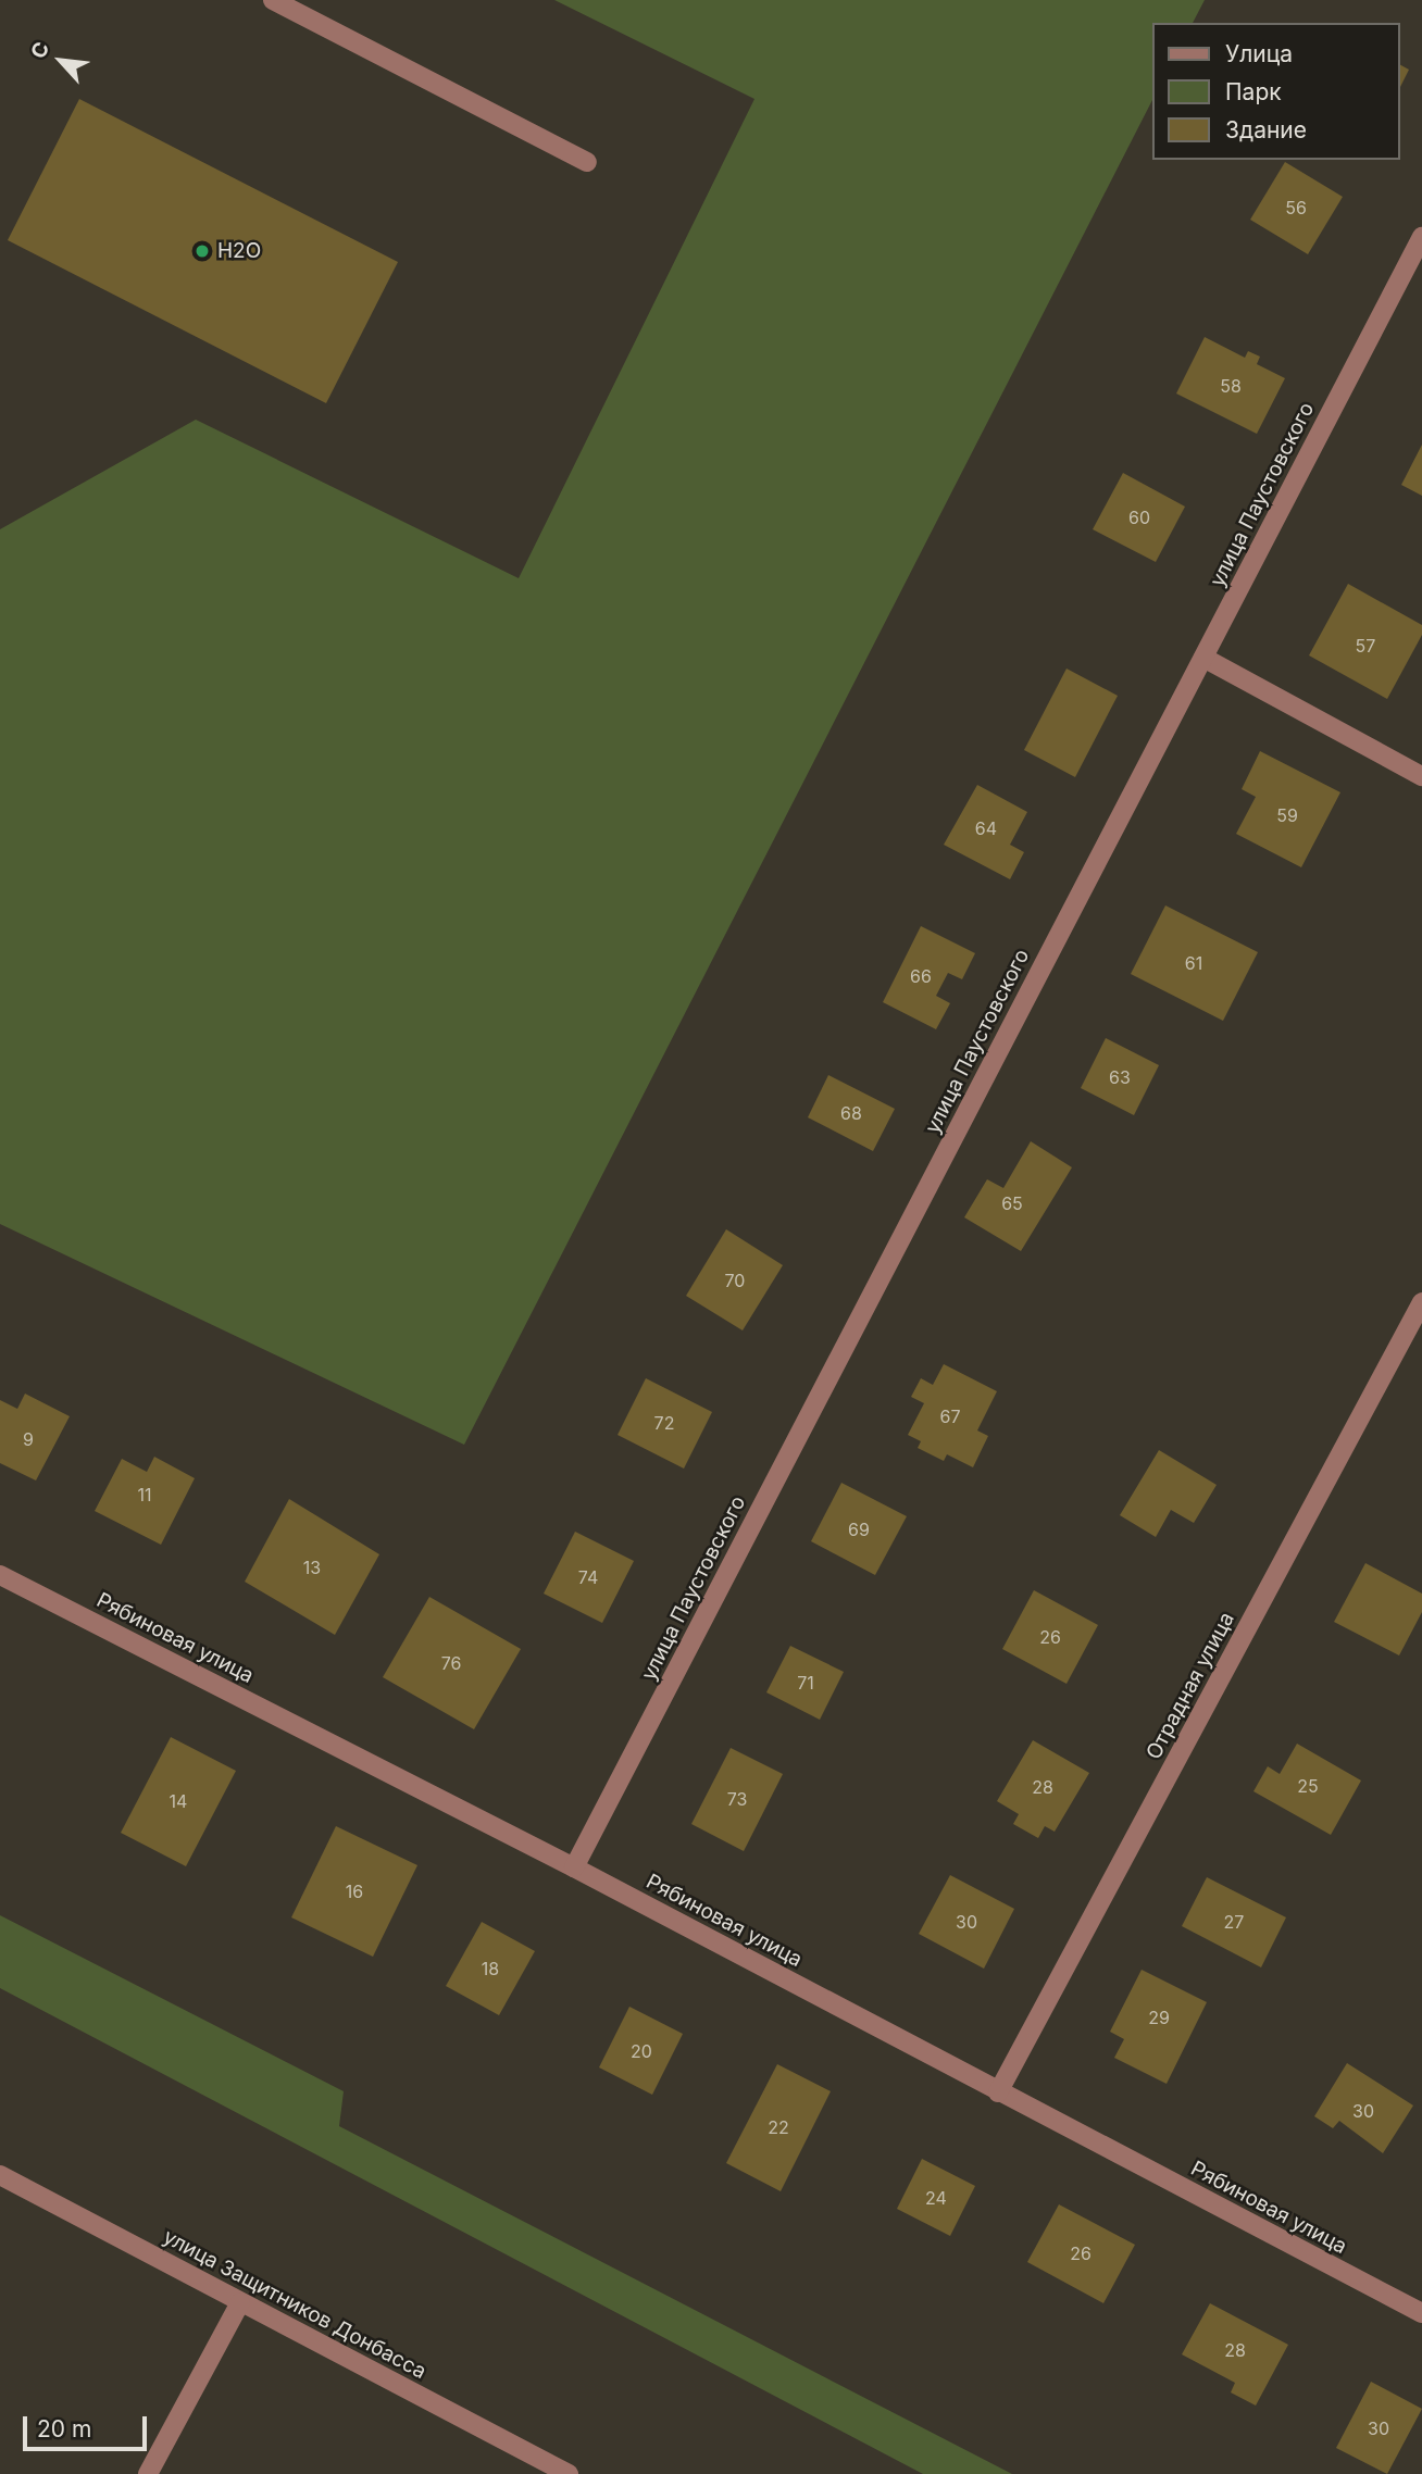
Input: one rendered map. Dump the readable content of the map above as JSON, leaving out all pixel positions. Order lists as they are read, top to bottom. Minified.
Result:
{"streets":{"street":["улица Паустовского","Рябиновая улица","Отрадная улица","улица Защитников Донбасса"]},"crossings":[["улица Паустовского","Рябиновая улица"],["Рябиновая улица","Отрадная улица"]],"places":["H2O"],"house_numbers":["56","58","60","57","59","64","61","66","63","68","65","70","67","72","9","11","69","13","74","26","76","71","25","28","73","14","16","30","27","18","29","20","30","22","24","26","28","30"],"legend":["Улица","Парк","Здание"],"scale_bar":"20 m","north":"top left"}
